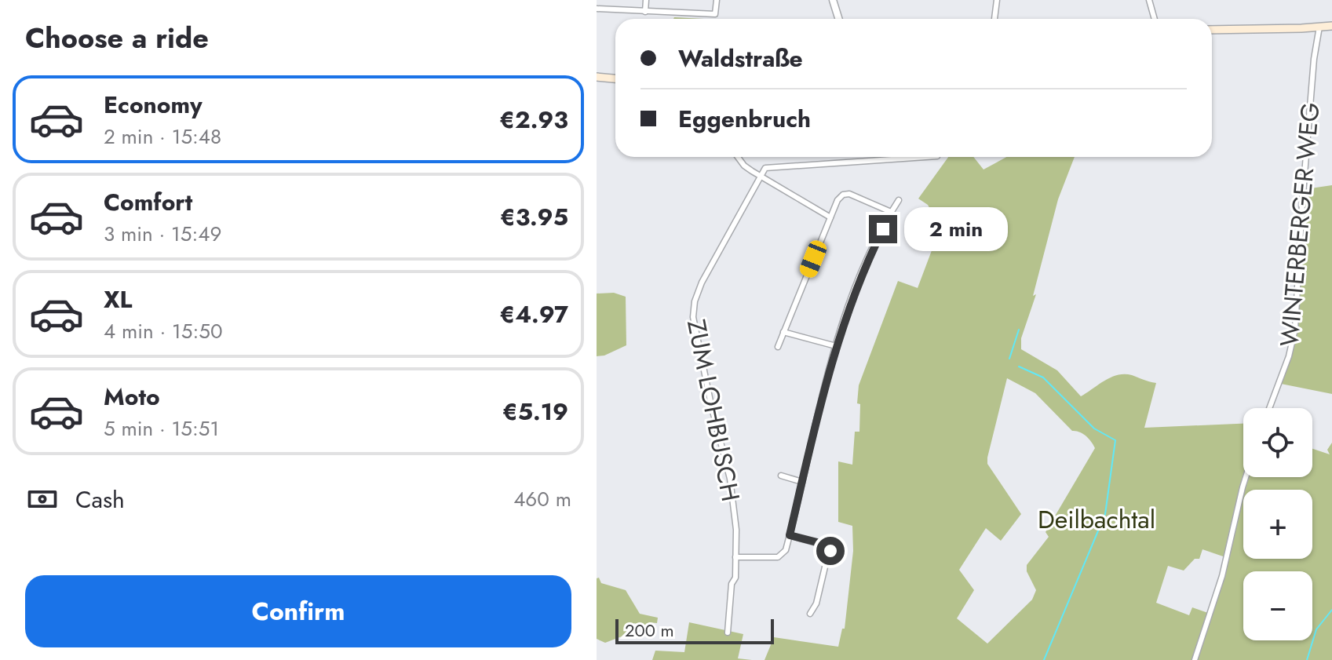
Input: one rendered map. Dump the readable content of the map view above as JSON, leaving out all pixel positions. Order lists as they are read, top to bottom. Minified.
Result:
{"streets":{"street":["WINTERBERGER WEG","ZUM LOHBUSCH"]},"parks":["Deilbachtal"],"scale_bar":"200 m","page":{"heading":"Choose a ride","banner":["Waldstraße","Eggenbruch"],"list":[{"name":"Economy","note":"2 min · 15:48","value":"€2.93"},{"name":"Comfort","note":"3 min · 15:49","value":"€3.95"},{"name":"XL","note":"4 min · 15:50","value":"€4.97"},{"name":"Moto","note":"5 min · 15:51","value":"€5.19"}],"bubble":"2 min","map_buttons":["+","−"],"pay":["Cash","460 m"],"buttons":"Confirm","scale":"200 m"}}
